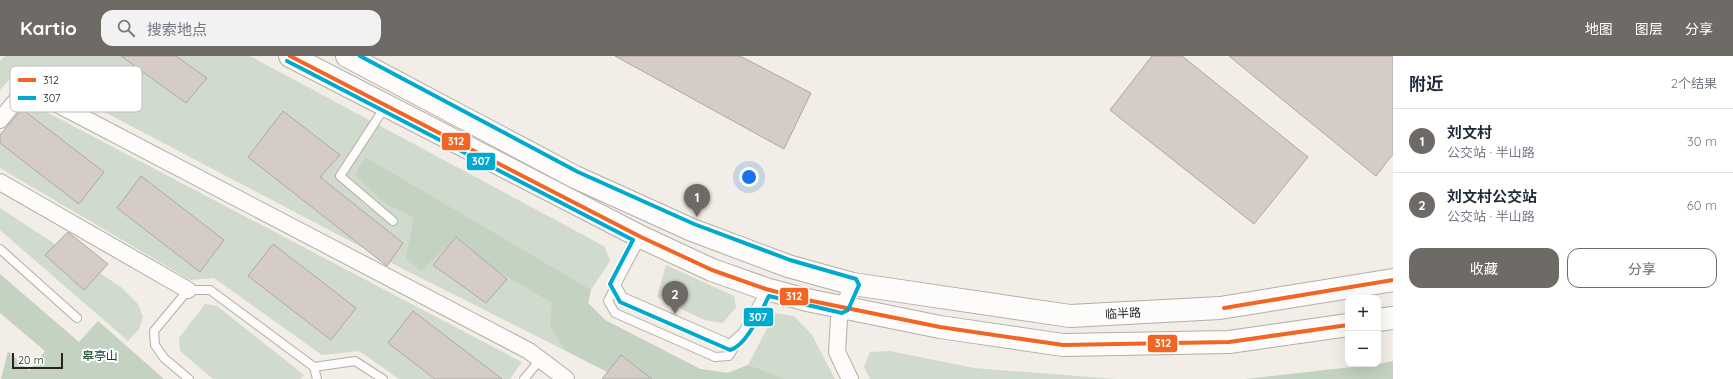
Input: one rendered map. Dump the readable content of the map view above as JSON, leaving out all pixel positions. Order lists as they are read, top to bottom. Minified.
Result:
{"streets":{"main road":["临半路"]},"parks":["皋亭山"],"lines":["transit line 312","transit line 307"],"legend":["312","307"],"scale_bar":"20 m","page":{"header":"Kartio","search":"搜索地点","nav":["地图","图层","分享"],"heading":["附近","2个结果"],"list":[{"mark":"1","name":"刘文村","note":"公交站 · 半山路","value":"30 m"},{"mark":"2","name":"刘文村公交站","note":"公交站 · 半山路","value":"60 m"}],"pins":["1","2"],"buttons":["收藏","分享"],"map_buttons":["+","−"],"scale":"20 m"}}
